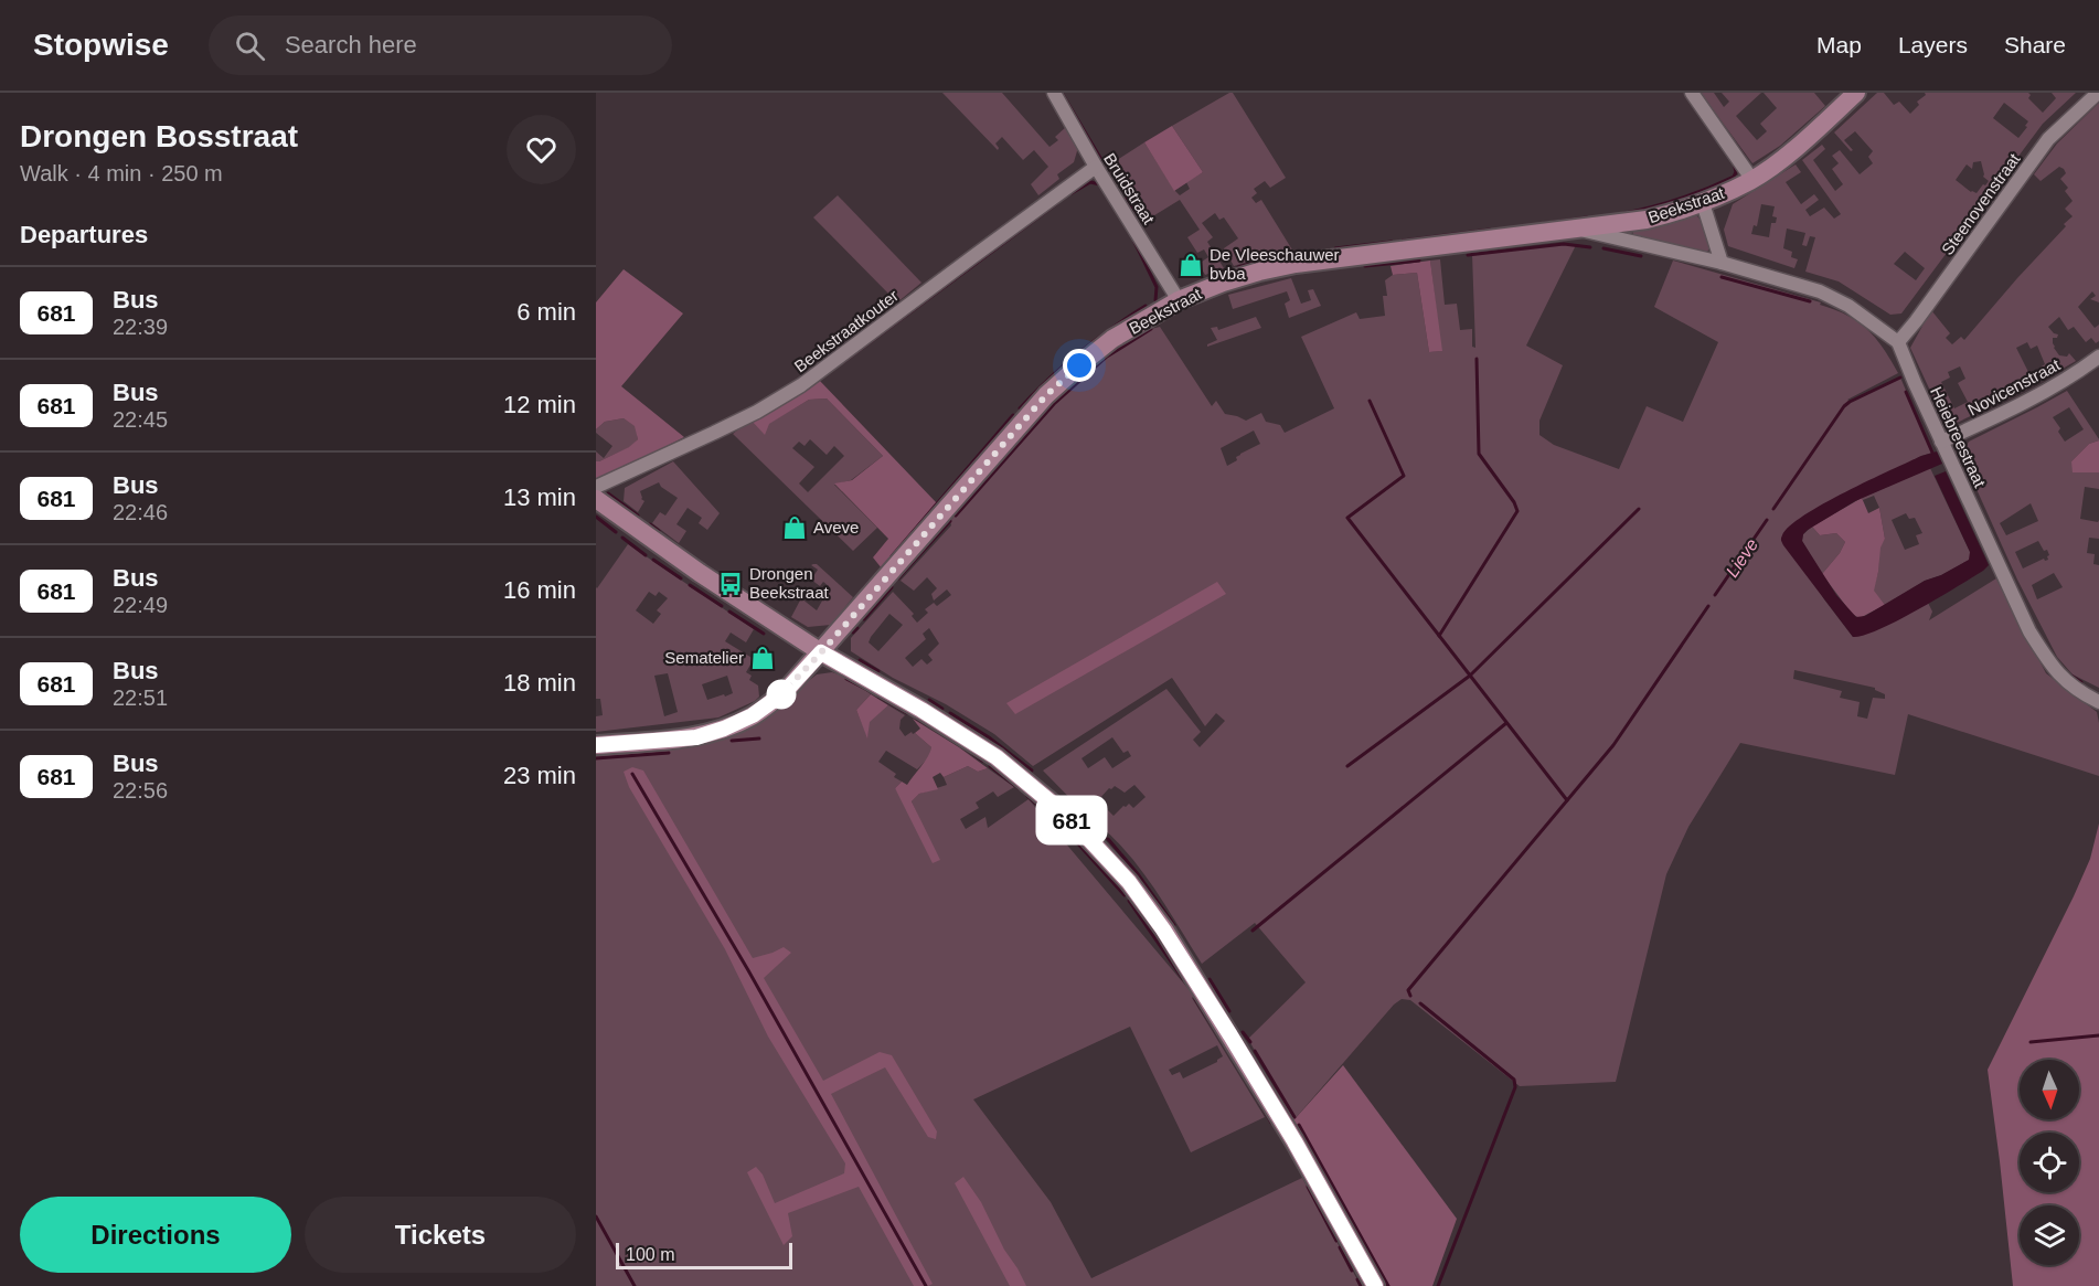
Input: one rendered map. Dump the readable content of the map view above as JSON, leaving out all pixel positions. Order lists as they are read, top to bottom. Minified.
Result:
{"streets":{"street":["Bruidstraat","Steenovenstraat","Beekstraat","Beekstraatkouter","Novicenstraat","Heiebreestraat"]},"crossings":[["Bruidstraat","Beekstraat"],["Bruidstraat","Beekstraatkouter"],["Steenovenstraat","Heiebreestraat"],["Novicenstraat","Heiebreestraat"]],"water":["Lieve"],"places":{"shop":["De Vleeschauwer bvba","Aveve","Sematelier"],"bus stop":["Drongen Beekstraat"]},"lines":["bus line 681"],"scale_bar":"100 m","north":"bottom","page":{"header":"Stopwise","search":"Search here","nav":["Map","Layers","Share"],"heading":[["Drongen Bosstraat","Walk · 4 min · 250 m"],"Departures"],"on_map":"681","list":[{"mark":"681","name":"Bus","note":"22:39","value":"6 min"},{"mark":"681","name":"Bus","note":"22:45","value":"12 min"},{"mark":"681","name":"Bus","note":"22:46","value":"13 min"},{"mark":"681","name":"Bus","note":"22:49","value":"16 min"},{"mark":"681","name":"Bus","note":"22:51","value":"18 min"},{"mark":"681","name":"Bus","note":"22:56","value":"23 min"}],"buttons":["Directions","Tickets"],"scale":"100 m"}}
